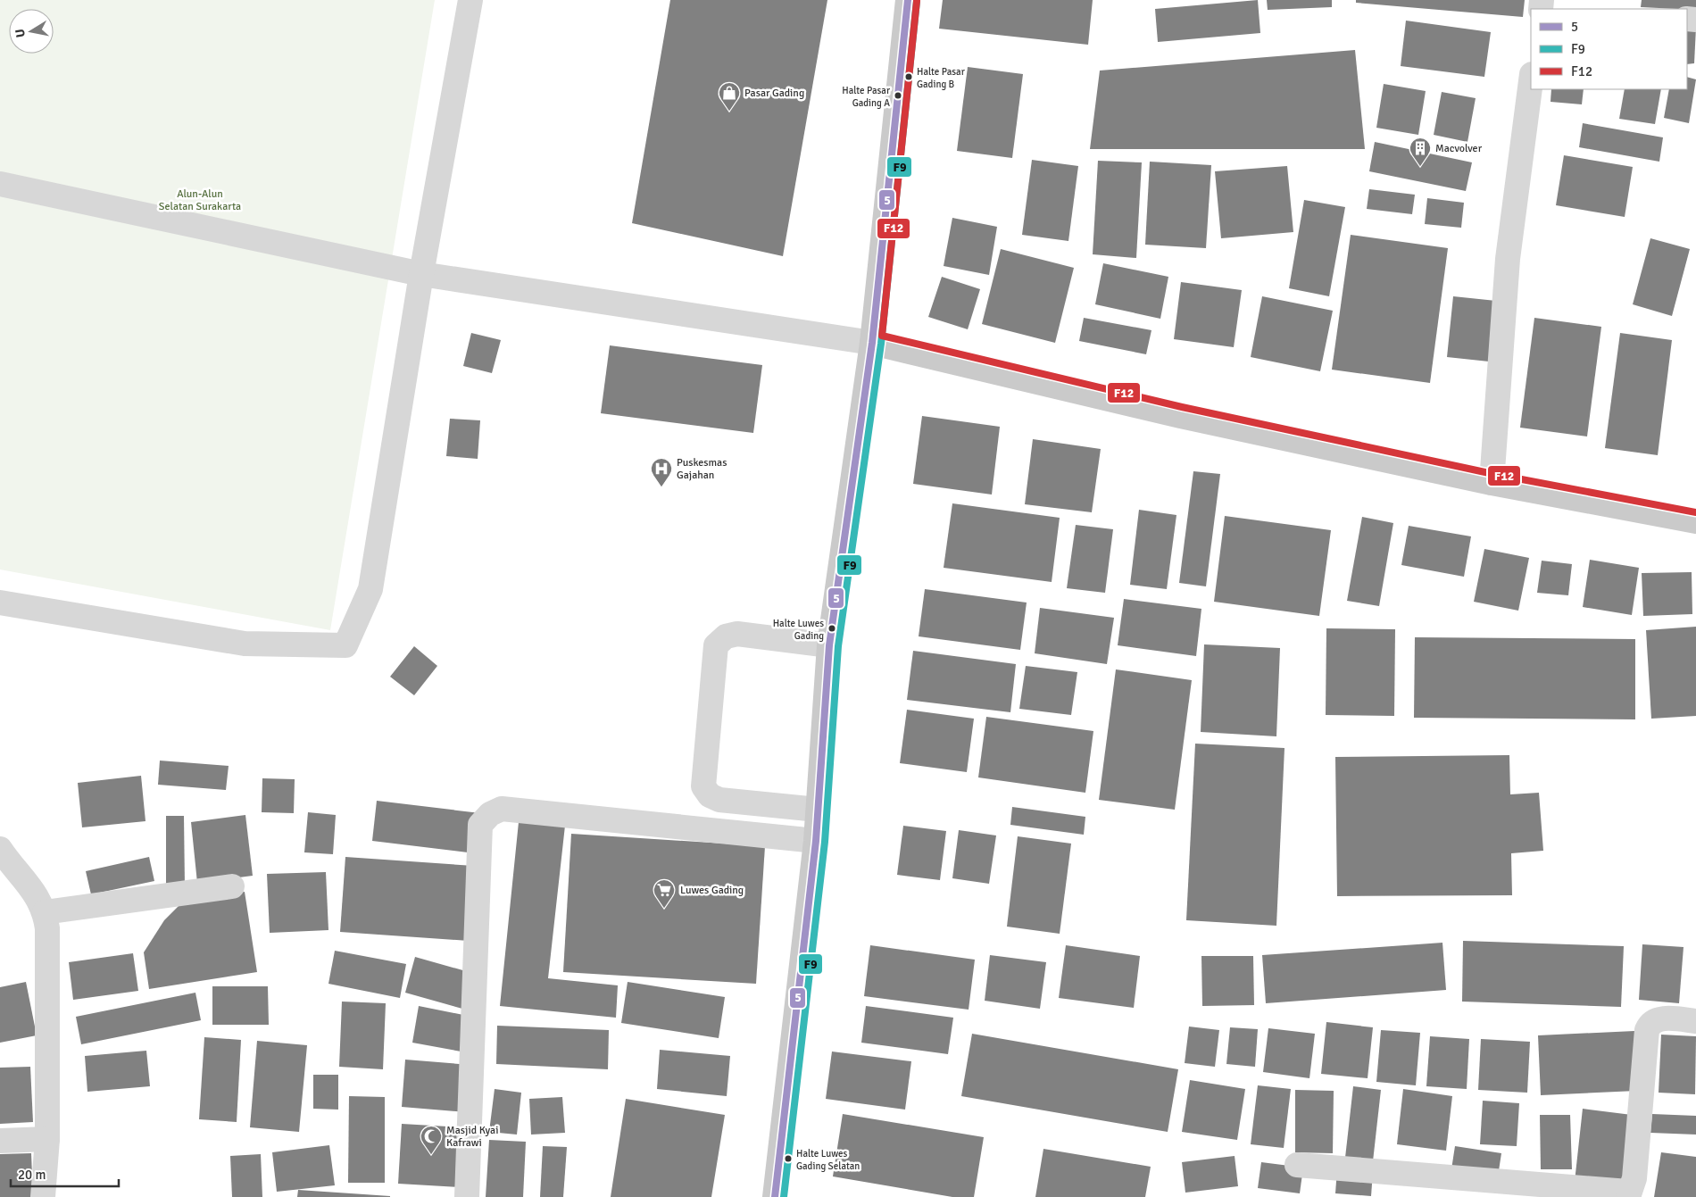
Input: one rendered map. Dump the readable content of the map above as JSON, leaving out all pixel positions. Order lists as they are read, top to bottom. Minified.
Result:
{"parks":["Alun-Alun Selatan Surakarta"],"places":{"other":["Halte Pasar Gading B","Halte Pasar Gading A","Halte Luwes Gading","Halte Luwes Gading Selatan"],"shop":["Pasar Gading"],"building":["Macvolver"],"hospital":["Puskesmas Gajahan"],"supermarket":["Luwes Gading"],"mosque":["Masjid Kyai Kafrawi"]},"lines":["transit line 5","transit line F9","transit line F12"],"legend":["5","F9","F12"],"scale_bar":"20 m","north":"left"}
